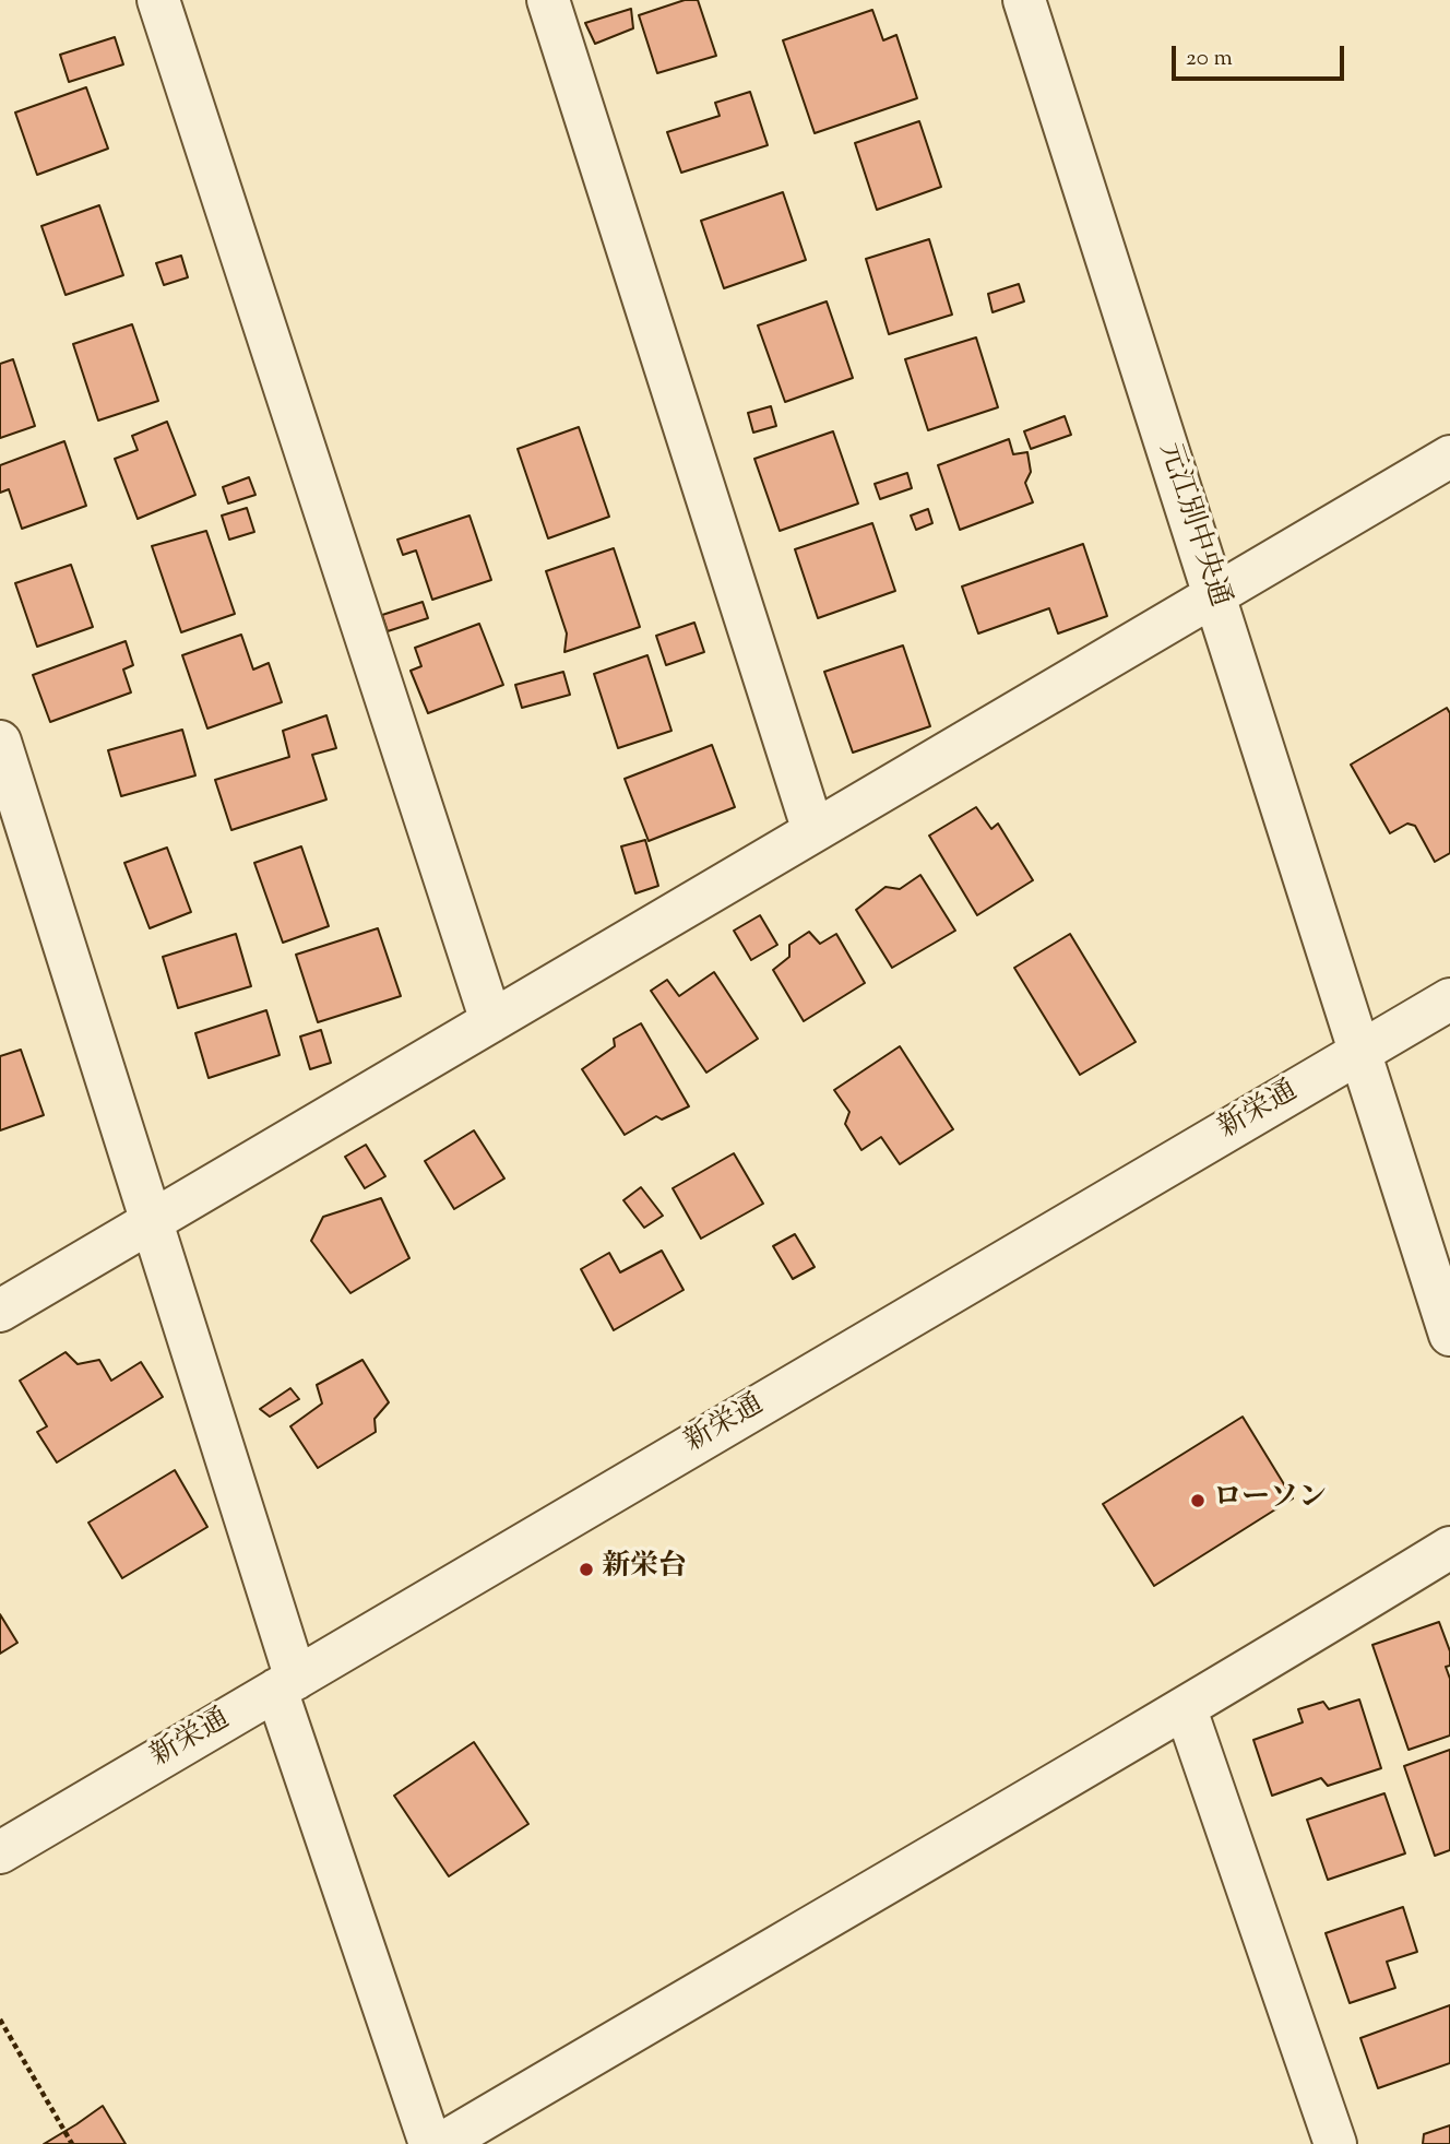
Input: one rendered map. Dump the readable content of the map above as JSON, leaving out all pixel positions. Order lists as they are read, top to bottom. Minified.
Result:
{"streets":{"street":["元江別中央通","新栄通"]},"crossings":[["元江別中央通","新栄通"]],"places":["ローソン","新栄台"],"scale_bar":"20 m"}
